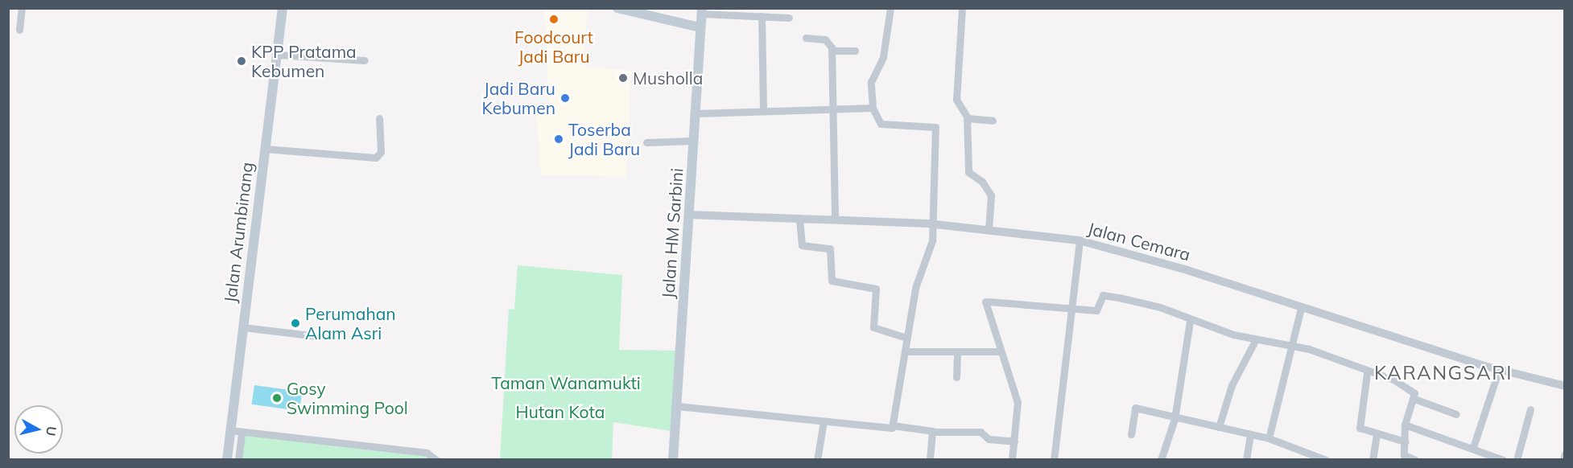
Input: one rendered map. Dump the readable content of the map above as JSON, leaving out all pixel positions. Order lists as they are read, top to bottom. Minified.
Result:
{"streets":{"main road":["Jalan Arumbinang","Jalan HM Sarbini"],"street":["Jalan Cemara"]},"crossings":[["Jalan HM Sarbini","Jalan Cemara"]],"districts":["KARANGSARI"],"parks":["Taman Wanamukti","Hutan Kota"],"places":["Foodcourt Jadi Baru","KPP Pratama Kebumen","Musholla","Jadi Baru Kebumen","Toserba Jadi Baru","Perumahan Alam Asri","Gosy Swimming Pool"],"north":"right"}
